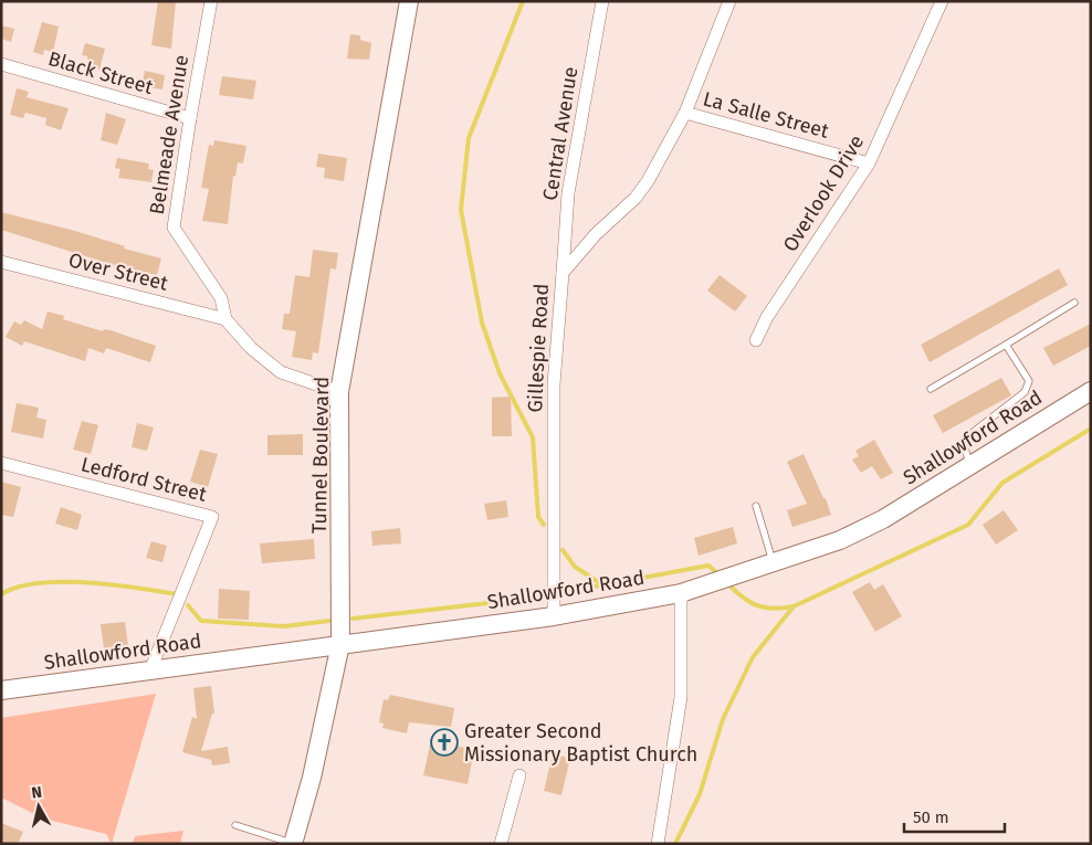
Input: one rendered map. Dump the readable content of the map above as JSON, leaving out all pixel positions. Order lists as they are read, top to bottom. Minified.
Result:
{"streets":{"street":["Black Street","La Salle Street","Central Avenue","Belmeade Avenue","Overlook Drive","Over Street","Gillespie Road","Shallowford Road","Tunnel Boulevard","Ledford Street"]},"crossings":[["Black Street","Belmeade Avenue"],["La Salle Street","Overlook Drive"],["La Salle Street","Gillespie Road"],["Central Avenue","Gillespie Road"],["Belmeade Avenue","Over Street"],["Belmeade Avenue","Tunnel Boulevard"],["Gillespie Road","Shallowford Road"],["Shallowford Road","Tunnel Boulevard"],["Shallowford Road","Ledford Street"]],"places":{"church":["Greater Second Missionary Baptist Church"]},"scale_bar":"50 m","north":"top"}
